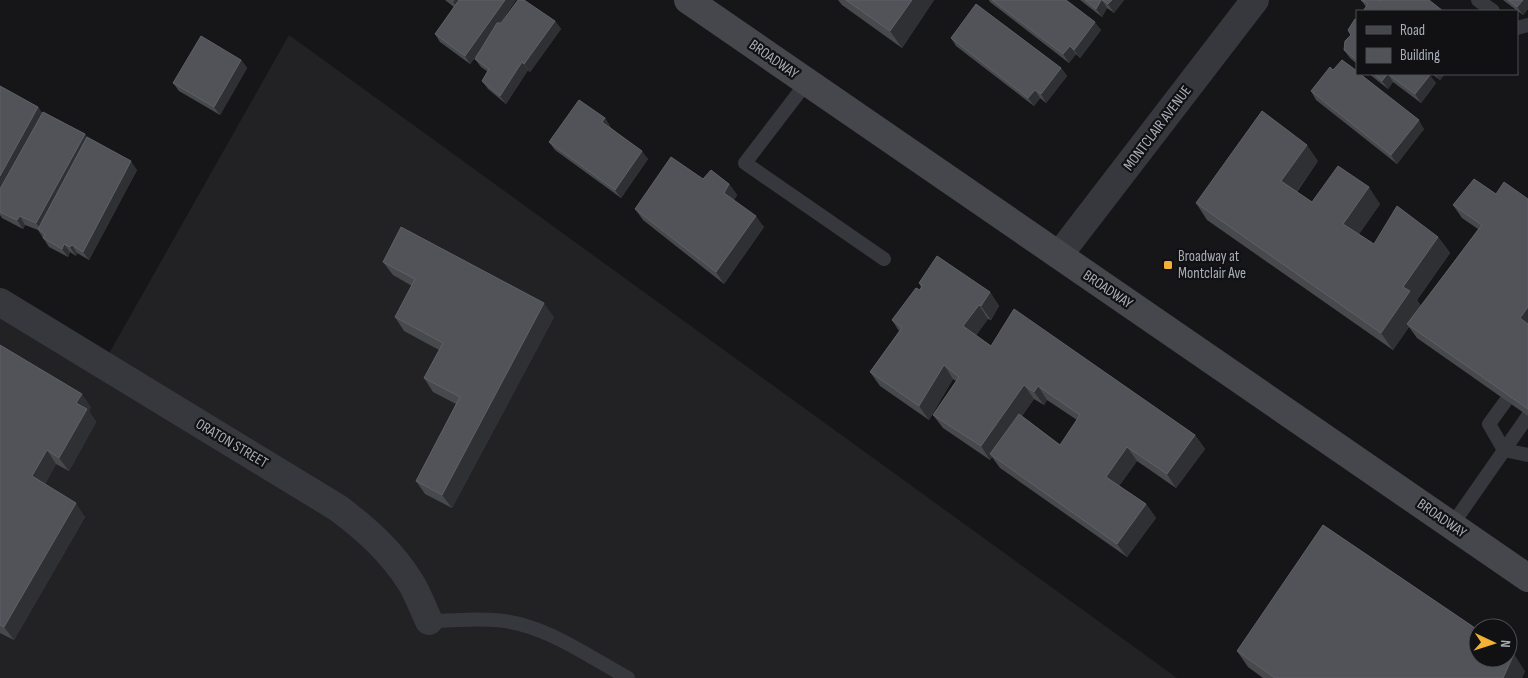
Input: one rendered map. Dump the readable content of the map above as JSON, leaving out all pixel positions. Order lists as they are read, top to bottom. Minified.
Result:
{"streets":{"main road":["BROADWAY"],"street":["MONTCLAIR AVENUE","ORATON STREET"]},"crossings":[["BROADWAY","MONTCLAIR AVENUE"]],"places":{"transit":["Broadway at Montclair Ave"]},"legend":["Road","Building"],"north":"right"}
